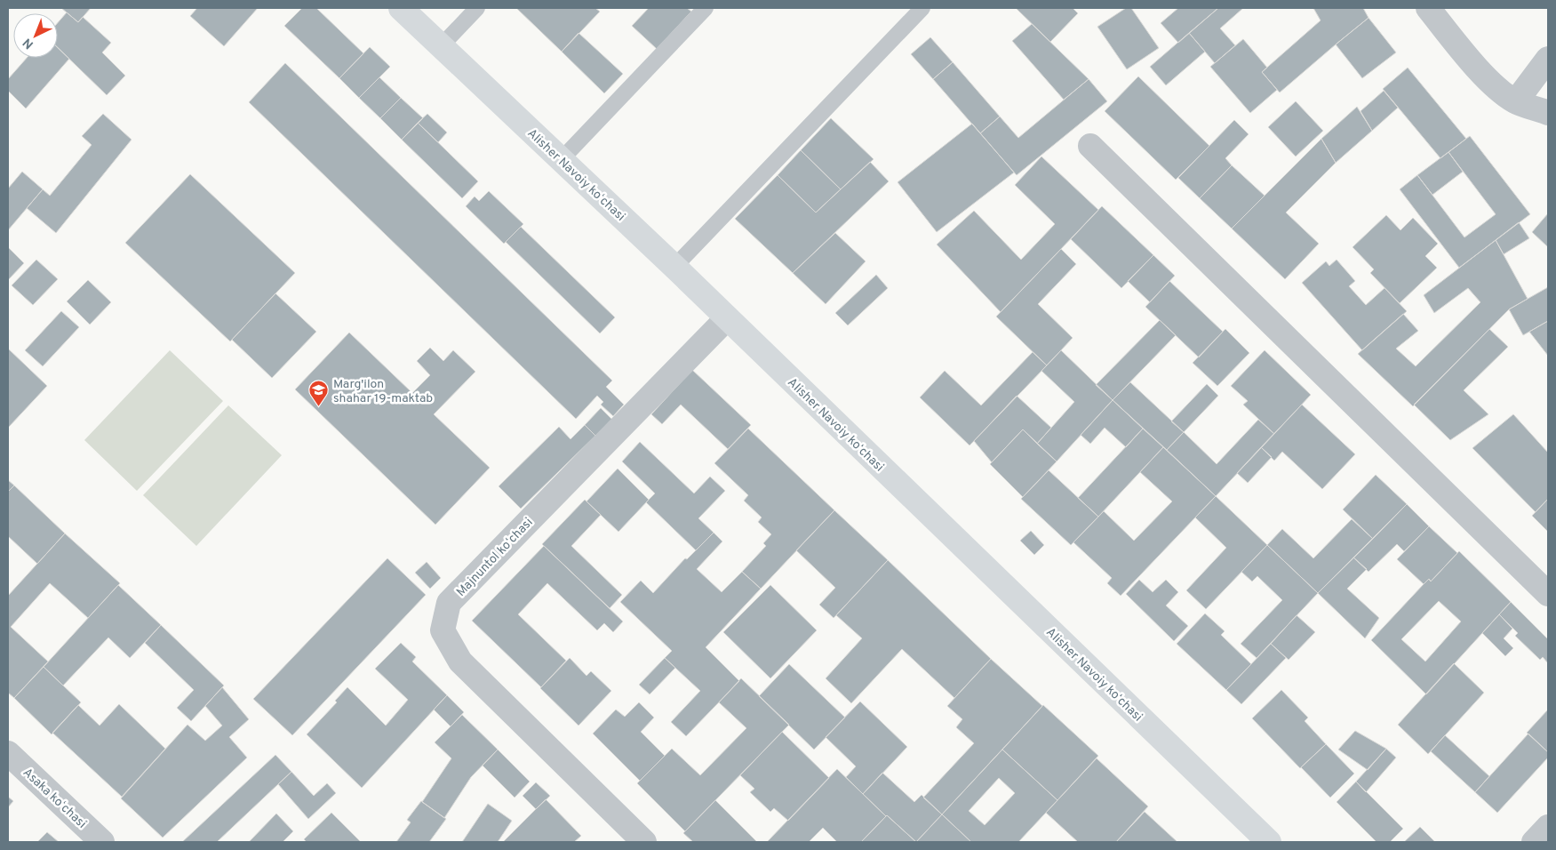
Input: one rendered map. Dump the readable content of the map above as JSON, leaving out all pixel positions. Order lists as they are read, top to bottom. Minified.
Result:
{"streets":{"main road":["Alisher Navoiy koʻchasi"],"street":["Majnuntol koʻchasi","Asaka koʻchasi"]},"crossings":[["Alisher Navoiy koʻchasi","Majnuntol koʻchasi"]],"places":{"school or university":["Marg'ilon shahar 19-maktab"]},"north":"bottom left"}
